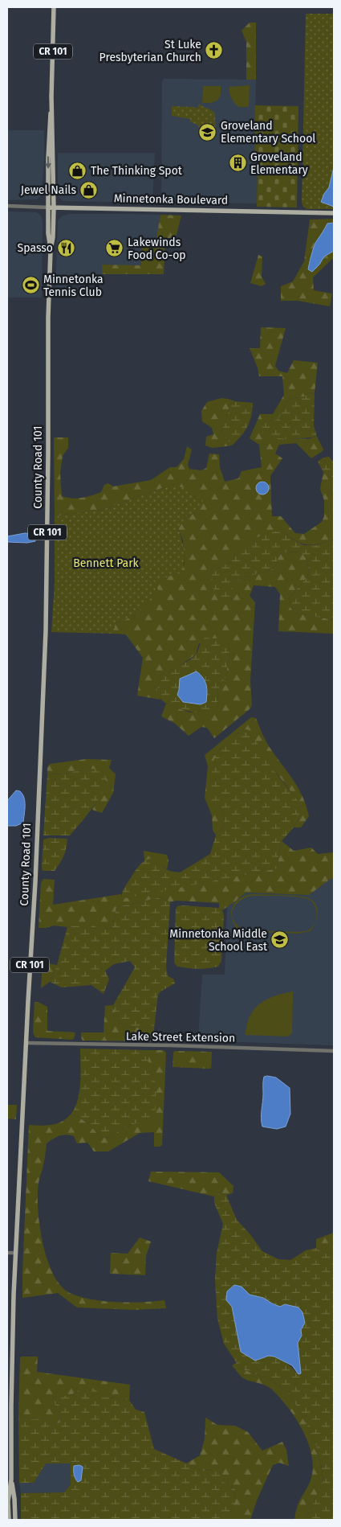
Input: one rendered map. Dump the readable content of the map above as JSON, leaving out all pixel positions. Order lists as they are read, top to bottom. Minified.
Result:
{"streets":{"main road":["CR 101","Minnetonka Boulevard","County Road 101"],"street":["Lake Street Extension"]},"crossings":[["Minnetonka Boulevard","County Road 101"],["County Road 101","Lake Street Extension"]],"parks":["Bennett Park"],"places":{"church":["St Luke Presbyterian Church"],"school or university":["Groveland Elementary School","Minnetonka Middle School East"],"building":["Groveland Elementary"],"shop":["The Thinking Spot","Jewel Nails"],"restaurant":["Spasso"],"supermarket":["Lakewinds Food Co-op"],"sports":["Minnetonka Tennis Club"]}}
